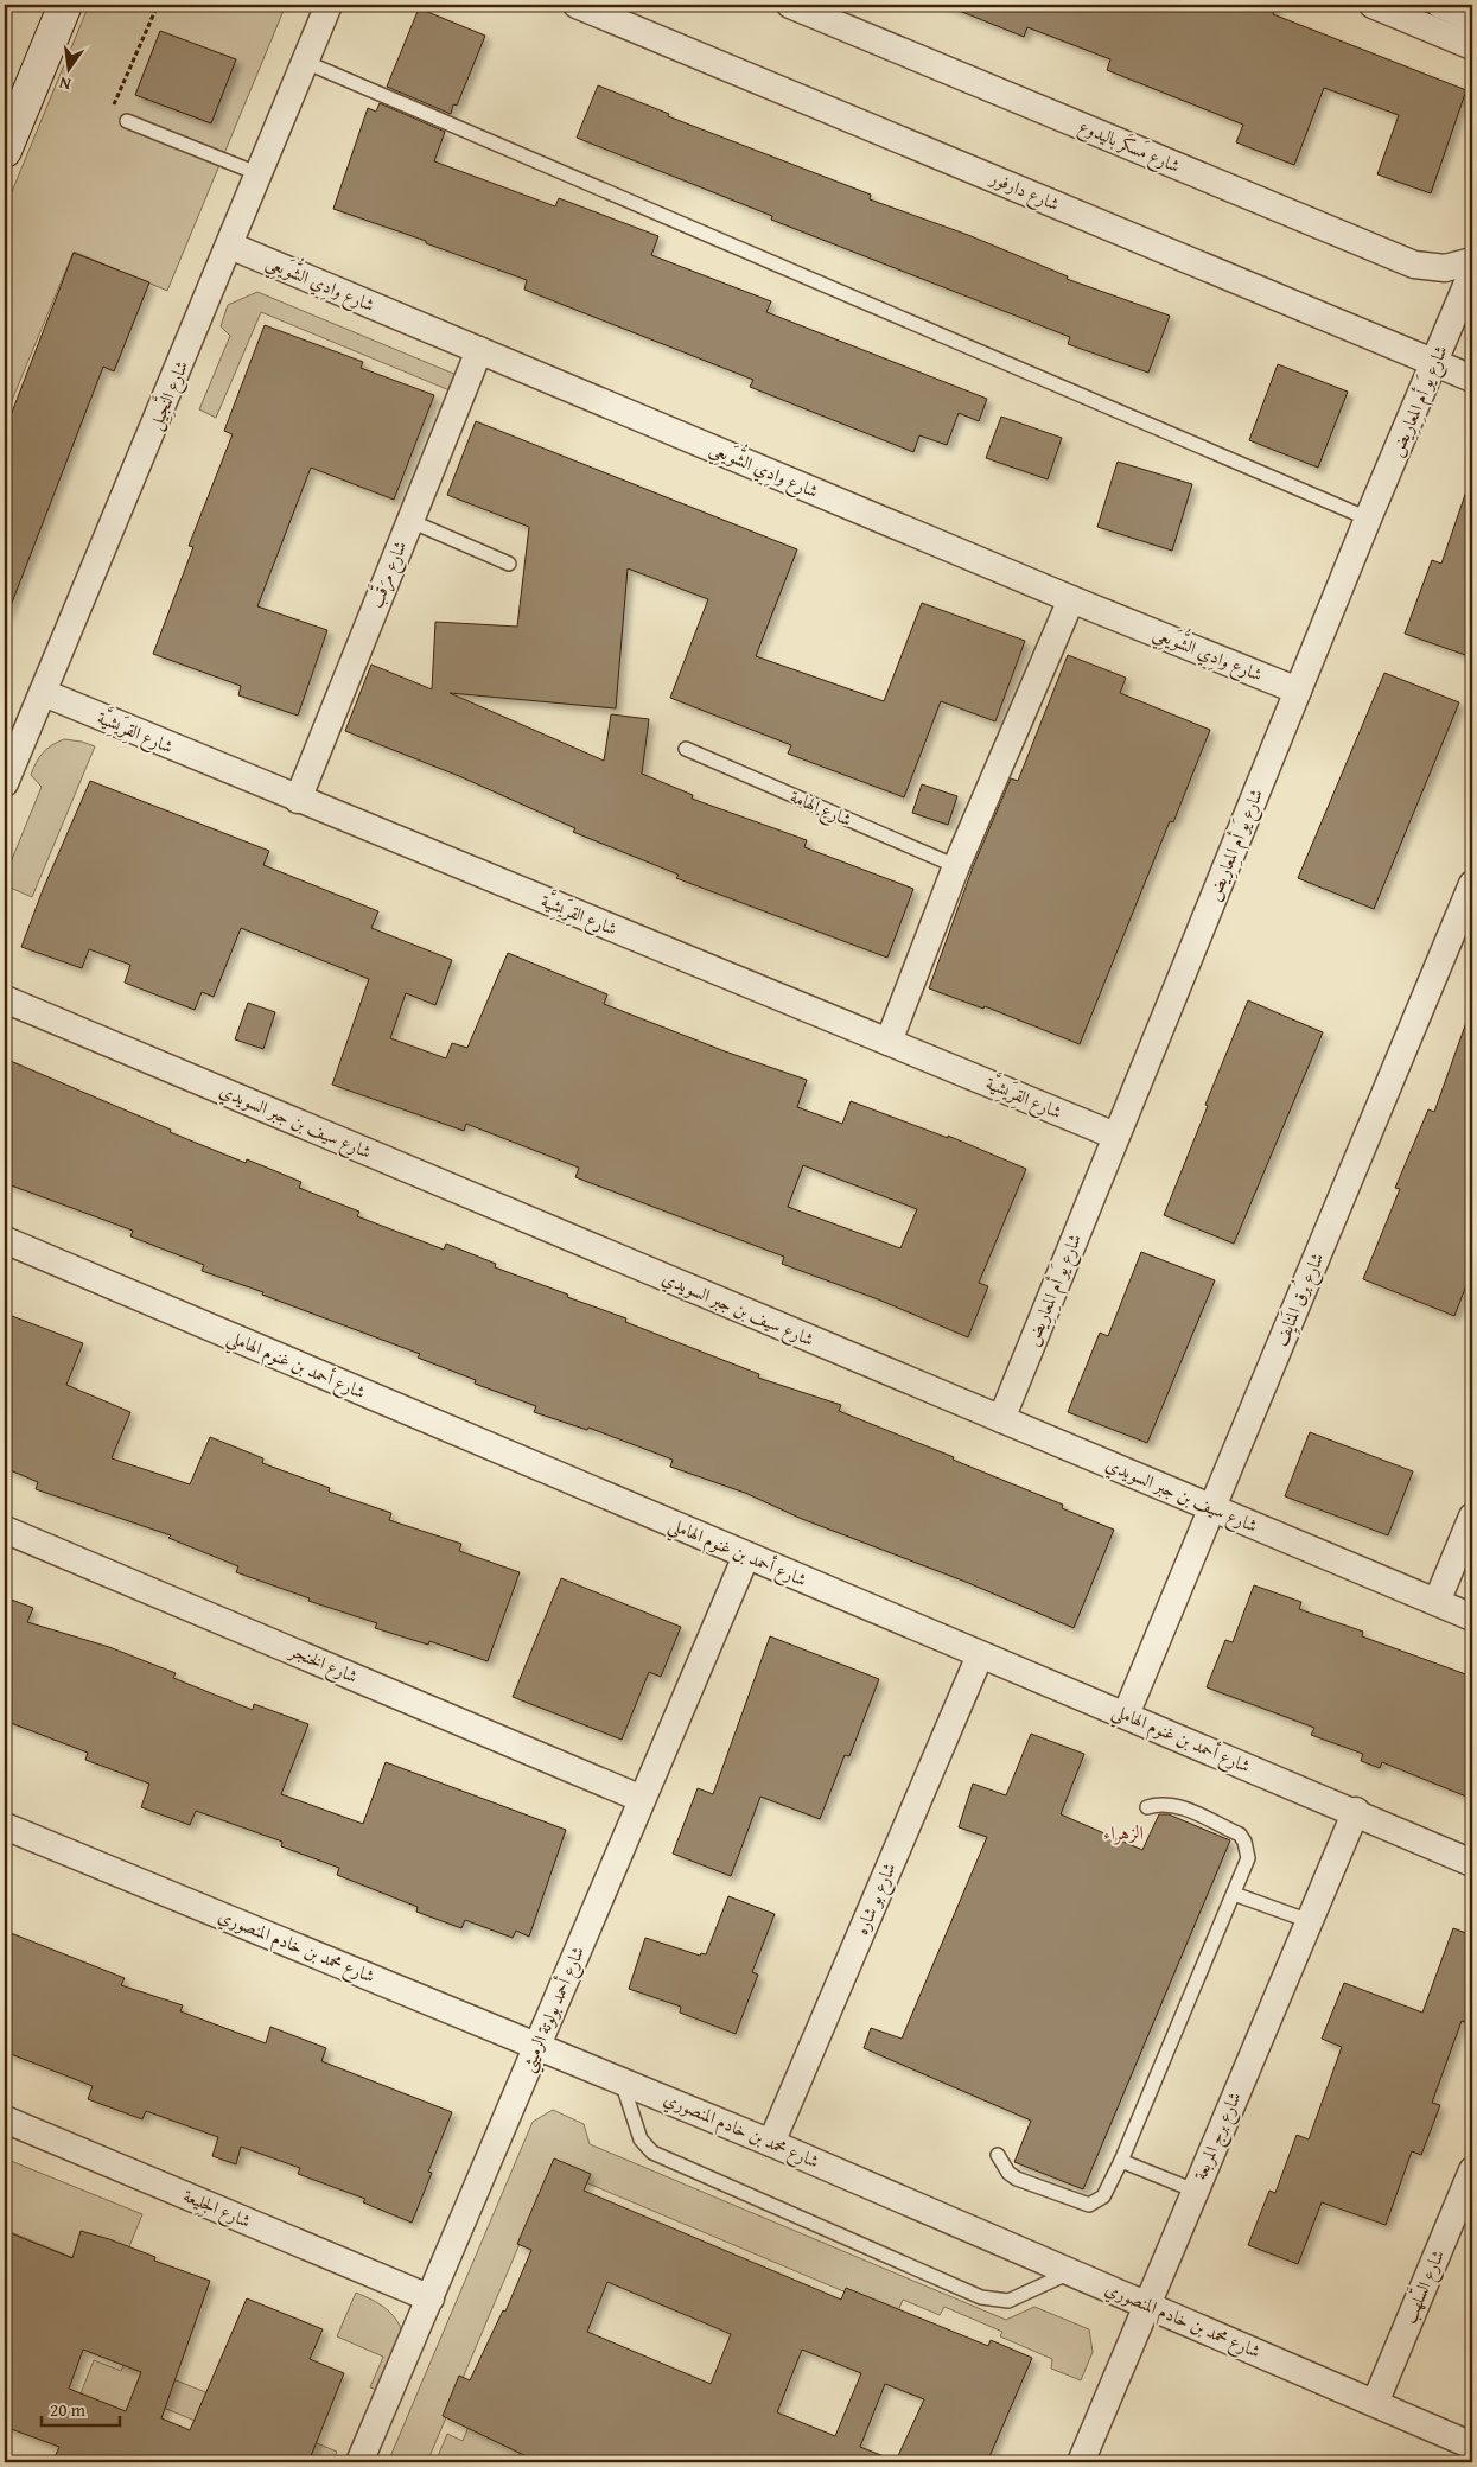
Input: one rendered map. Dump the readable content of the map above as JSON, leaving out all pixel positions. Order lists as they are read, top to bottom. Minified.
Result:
{"streets":{"street":["شارع مَسكَر باليدوع","شارع دارفور","شارع وادِي الشُّوَيعِي","شارع النَّجِيل","شارع يَو أم المِعارِيض","شارع مرَقَّب","شارع القِرَيشِيَّة","شارع سيف بن جبر السويدي","شارع بُرق المَنايِف","شارع أحمد بن غنوم الهاملي","شارع الخنجر","شارع بو شاره","شارع محمد بن خادم المنصوري","شارع أحمد بولوتة الرميثي","شارع برج المربعة","شارع الجِلِيعة","شارع السَّلهب"],"lane":["شارع الهامة"]},"crossings":[["شارع دارفور","شارع يَو أم المِعارِيض"],["شارع وادِي الشُّوَيعِي","شارع النَّجِيل"],["شارع وادِي الشُّوَيعِي","شارع يَو أم المِعارِيض"],["شارع وادِي الشُّوَيعِي","شارع مرَقَّب"],["شارع النَّجِيل","شارع القِرَيشِيَّة"],["شارع يَو أم المِعارِيض","شارع القِرَيشِيَّة"],["شارع يَو أم المِعارِيض","شارع سيف بن جبر السويدي"],["شارع مرَقَّب","شارع القِرَيشِيَّة"],["شارع سيف بن جبر السويدي","شارع بُرق المَنايِف"],["شارع بُرق المَنايِف","شارع أحمد بن غنوم الهاملي"],["شارع أحمد بن غنوم الهاملي","شارع بو شاره"],["شارع أحمد بن غنوم الهاملي","شارع أحمد بولوتة الرميثي"],["شارع أحمد بن غنوم الهاملي","شارع برج المربعة"],["شارع الخنجر","شارع أحمد بولوتة الرميثي"],["شارع بو شاره","شارع محمد بن خادم المنصوري"],["شارع محمد بن خادم المنصوري","شارع أحمد بولوتة الرميثي"],["شارع محمد بن خادم المنصوري","شارع برج المربعة"],["شارع محمد بن خادم المنصوري","شارع السَّلهب"],["شارع أحمد بولوتة الرميثي","شارع الجِلِيعة"]],"districts":["الزهراء"],"scale_bar":"20 m","north":"bottom"}
